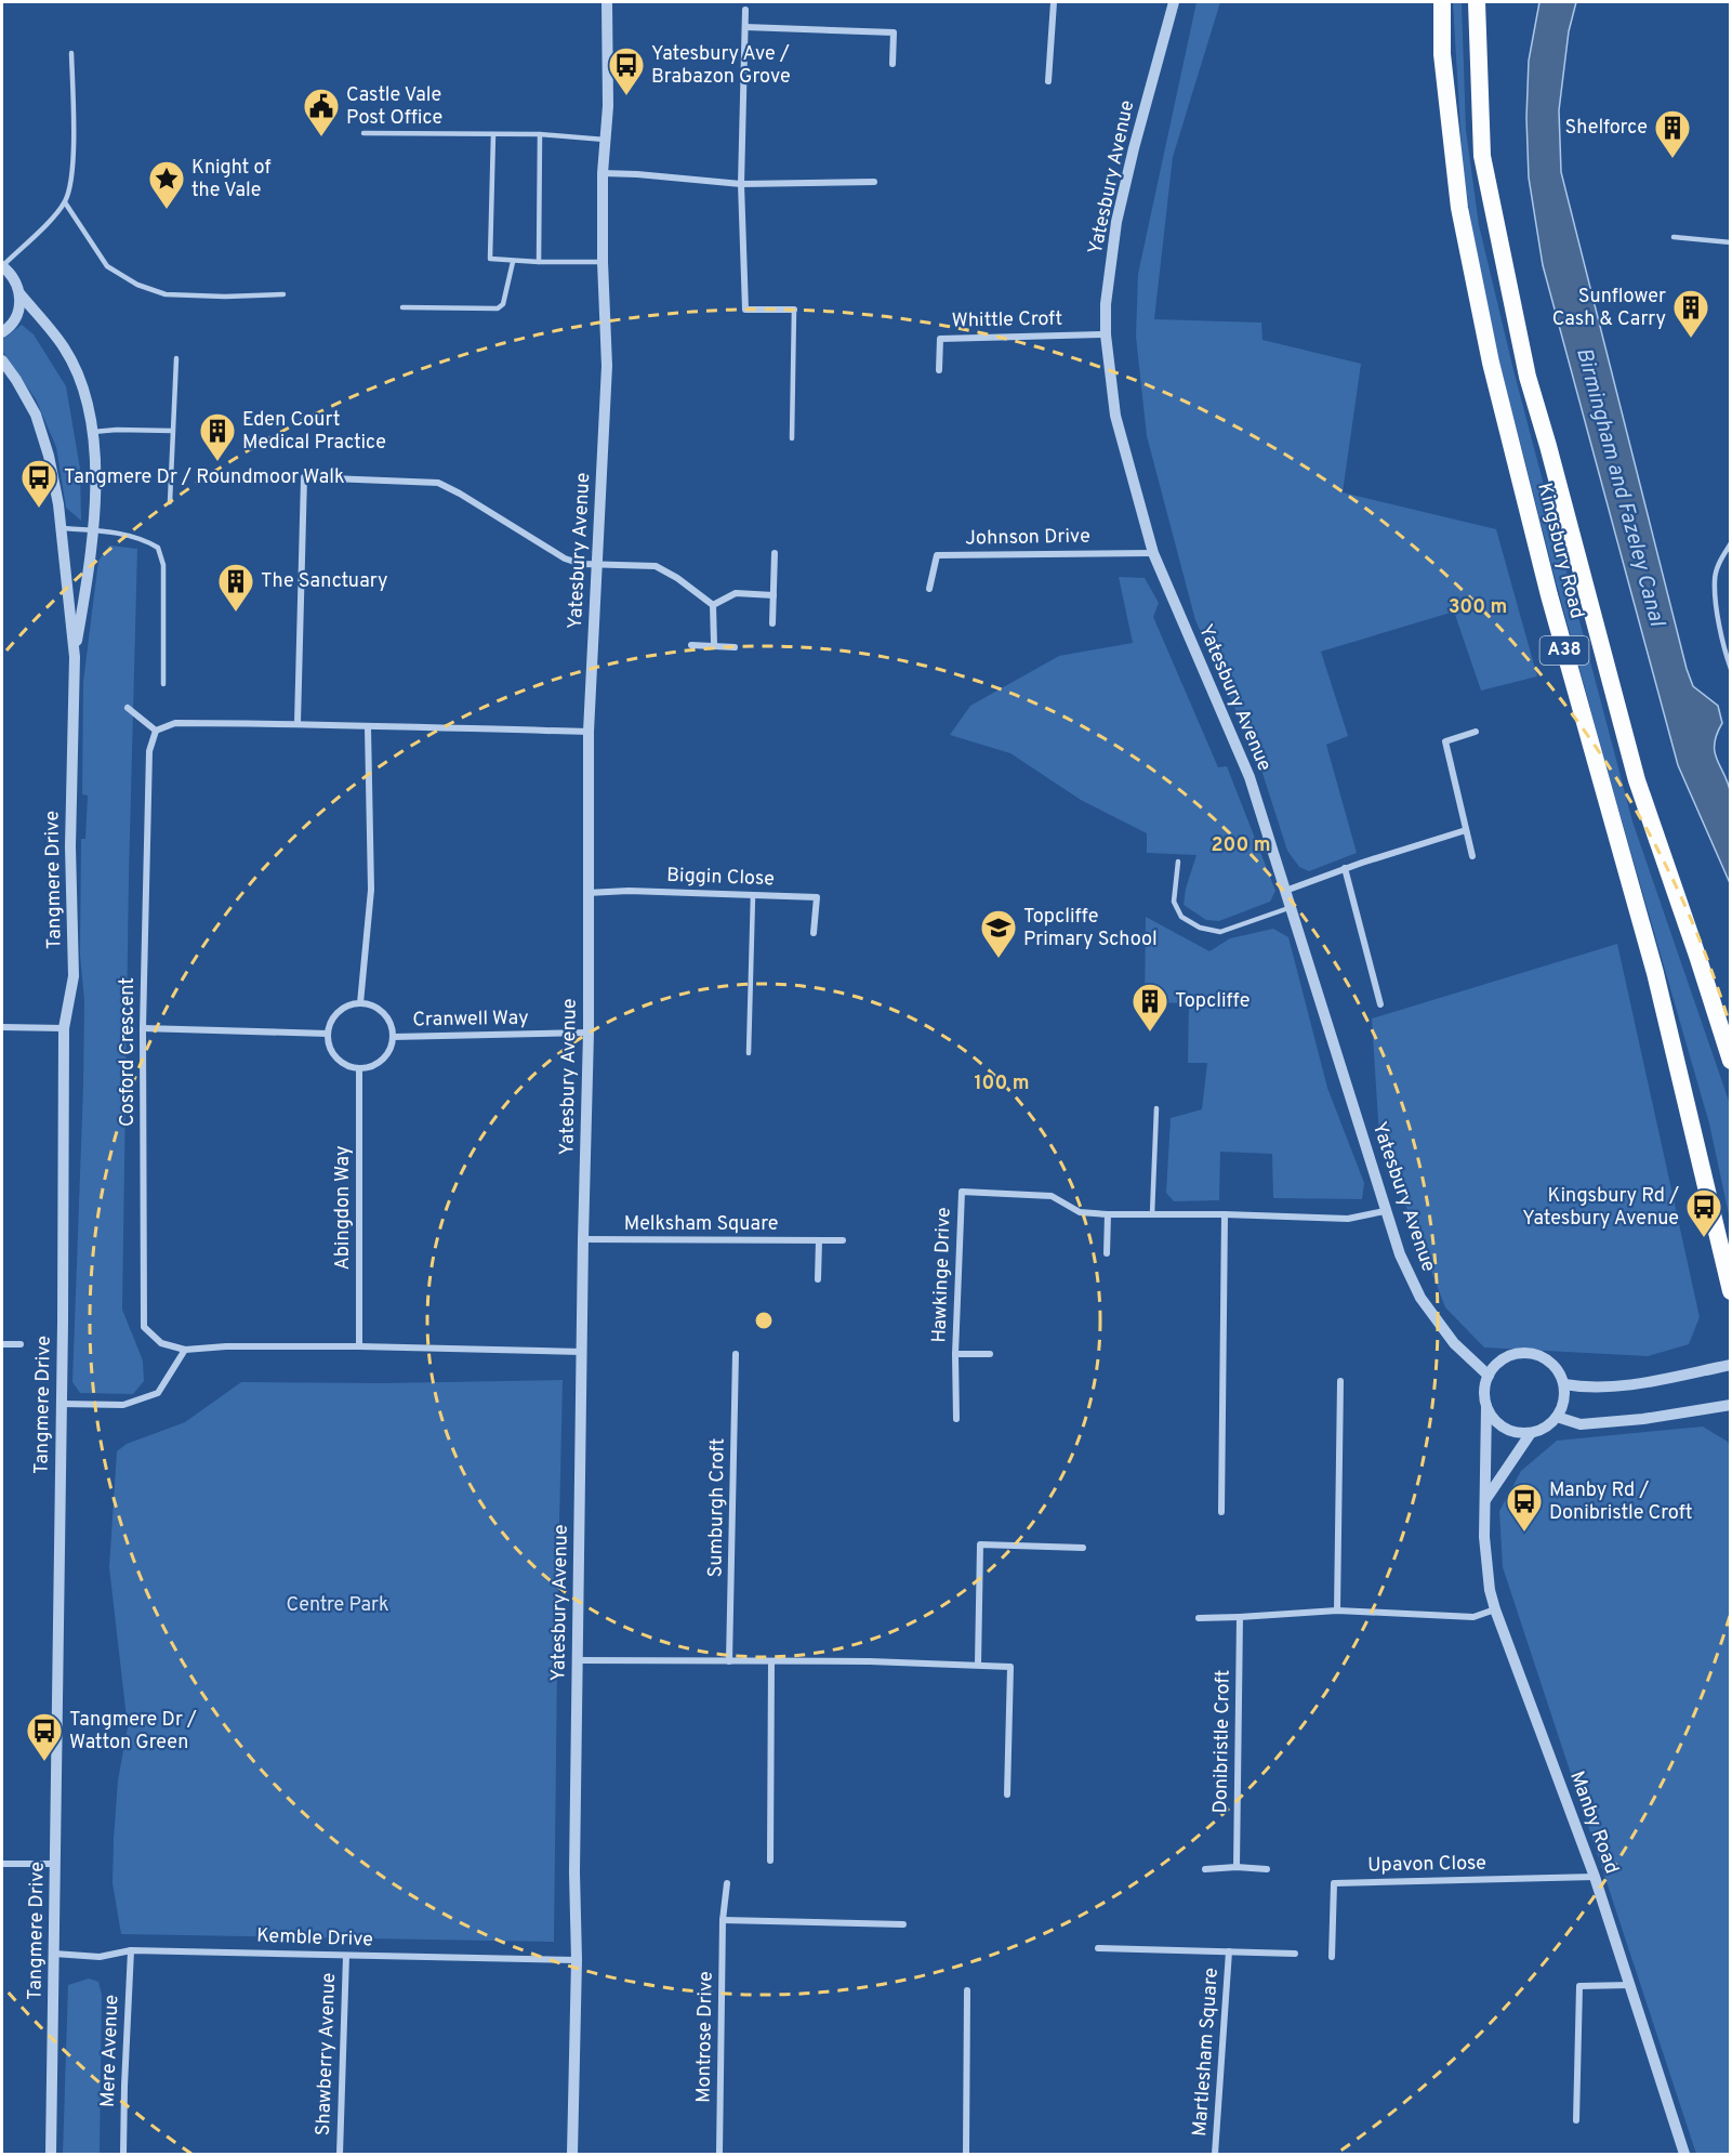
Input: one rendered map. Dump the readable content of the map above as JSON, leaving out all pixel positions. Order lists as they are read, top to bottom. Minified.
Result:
{"streets":{"highway":["Kingsbury Road","A38"],"street":["Yatesbury Avenue","Whittle Croft","Johnson Drive","Biggin Close","Tangmere Drive","Cranwell Way","Cosford Crescent","Abingdon Way","Melksham Square","Hawkinge Drive","Sumburgh Croft","Donibristle Croft","Manby Road","Upavon Close","Kemble Drive","Montrose Drive","Mere Avenue","Martlesham Square","Shawberry Avenue"]},"crossings":[["Yatesbury Avenue","Whittle Croft"],["Yatesbury Avenue","Johnson Drive"],["Yatesbury Avenue","Biggin Close"],["Yatesbury Avenue","Cranwell Way"],["Yatesbury Avenue","Cosford Crescent"],["Yatesbury Avenue","Melksham Square"],["Yatesbury Avenue","Hawkinge Drive"],["Yatesbury Avenue","Manby Road"],["Yatesbury Avenue","Kemble Drive"],["Tangmere Drive","Kemble Drive"],["Cranwell Way","Abingdon Way"],["Cosford Crescent","Abingdon Way"],["Manby Road","Upavon Close"],["Kemble Drive","Mere Avenue"],["Kemble Drive","Shawberry Avenue"]],"water":["Birmingham and Fazeley Canal"],"parks":["Centre Park"],"places":{"bus stop":["Yatesbury Ave / Brabazon Grove","Tangmere Dr / Roundmoor Walk","Kingsbury Rd / Yatesbury Avenue","Manby Rd / Donibristle Croft","Tangmere Dr / Watton Green"],"public building":["Castle Vale Post Office"],"building":["Shelforce","Sunflower Cash & Carry","Eden Court Medical Practice","The Sanctuary","Topcliffe"],"place":["Knight of the Vale"],"school or university":["Topcliffe Primary School"]},"rings":["300 m","200 m","100 m"]}
